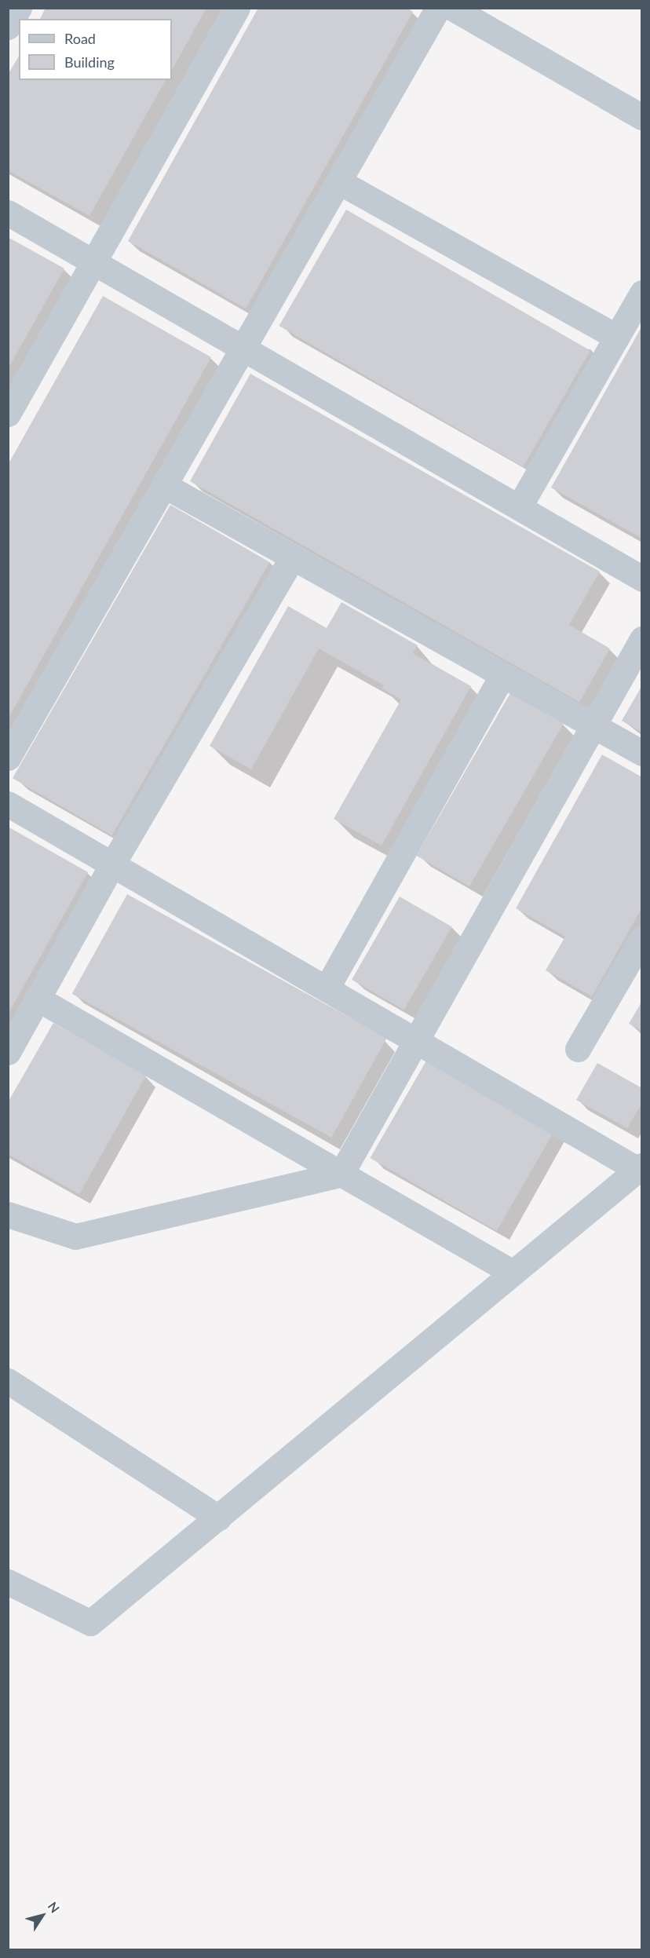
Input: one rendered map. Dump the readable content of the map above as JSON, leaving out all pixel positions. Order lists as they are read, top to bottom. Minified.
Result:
{"legend":["Road","Building"],"north":"top right"}
